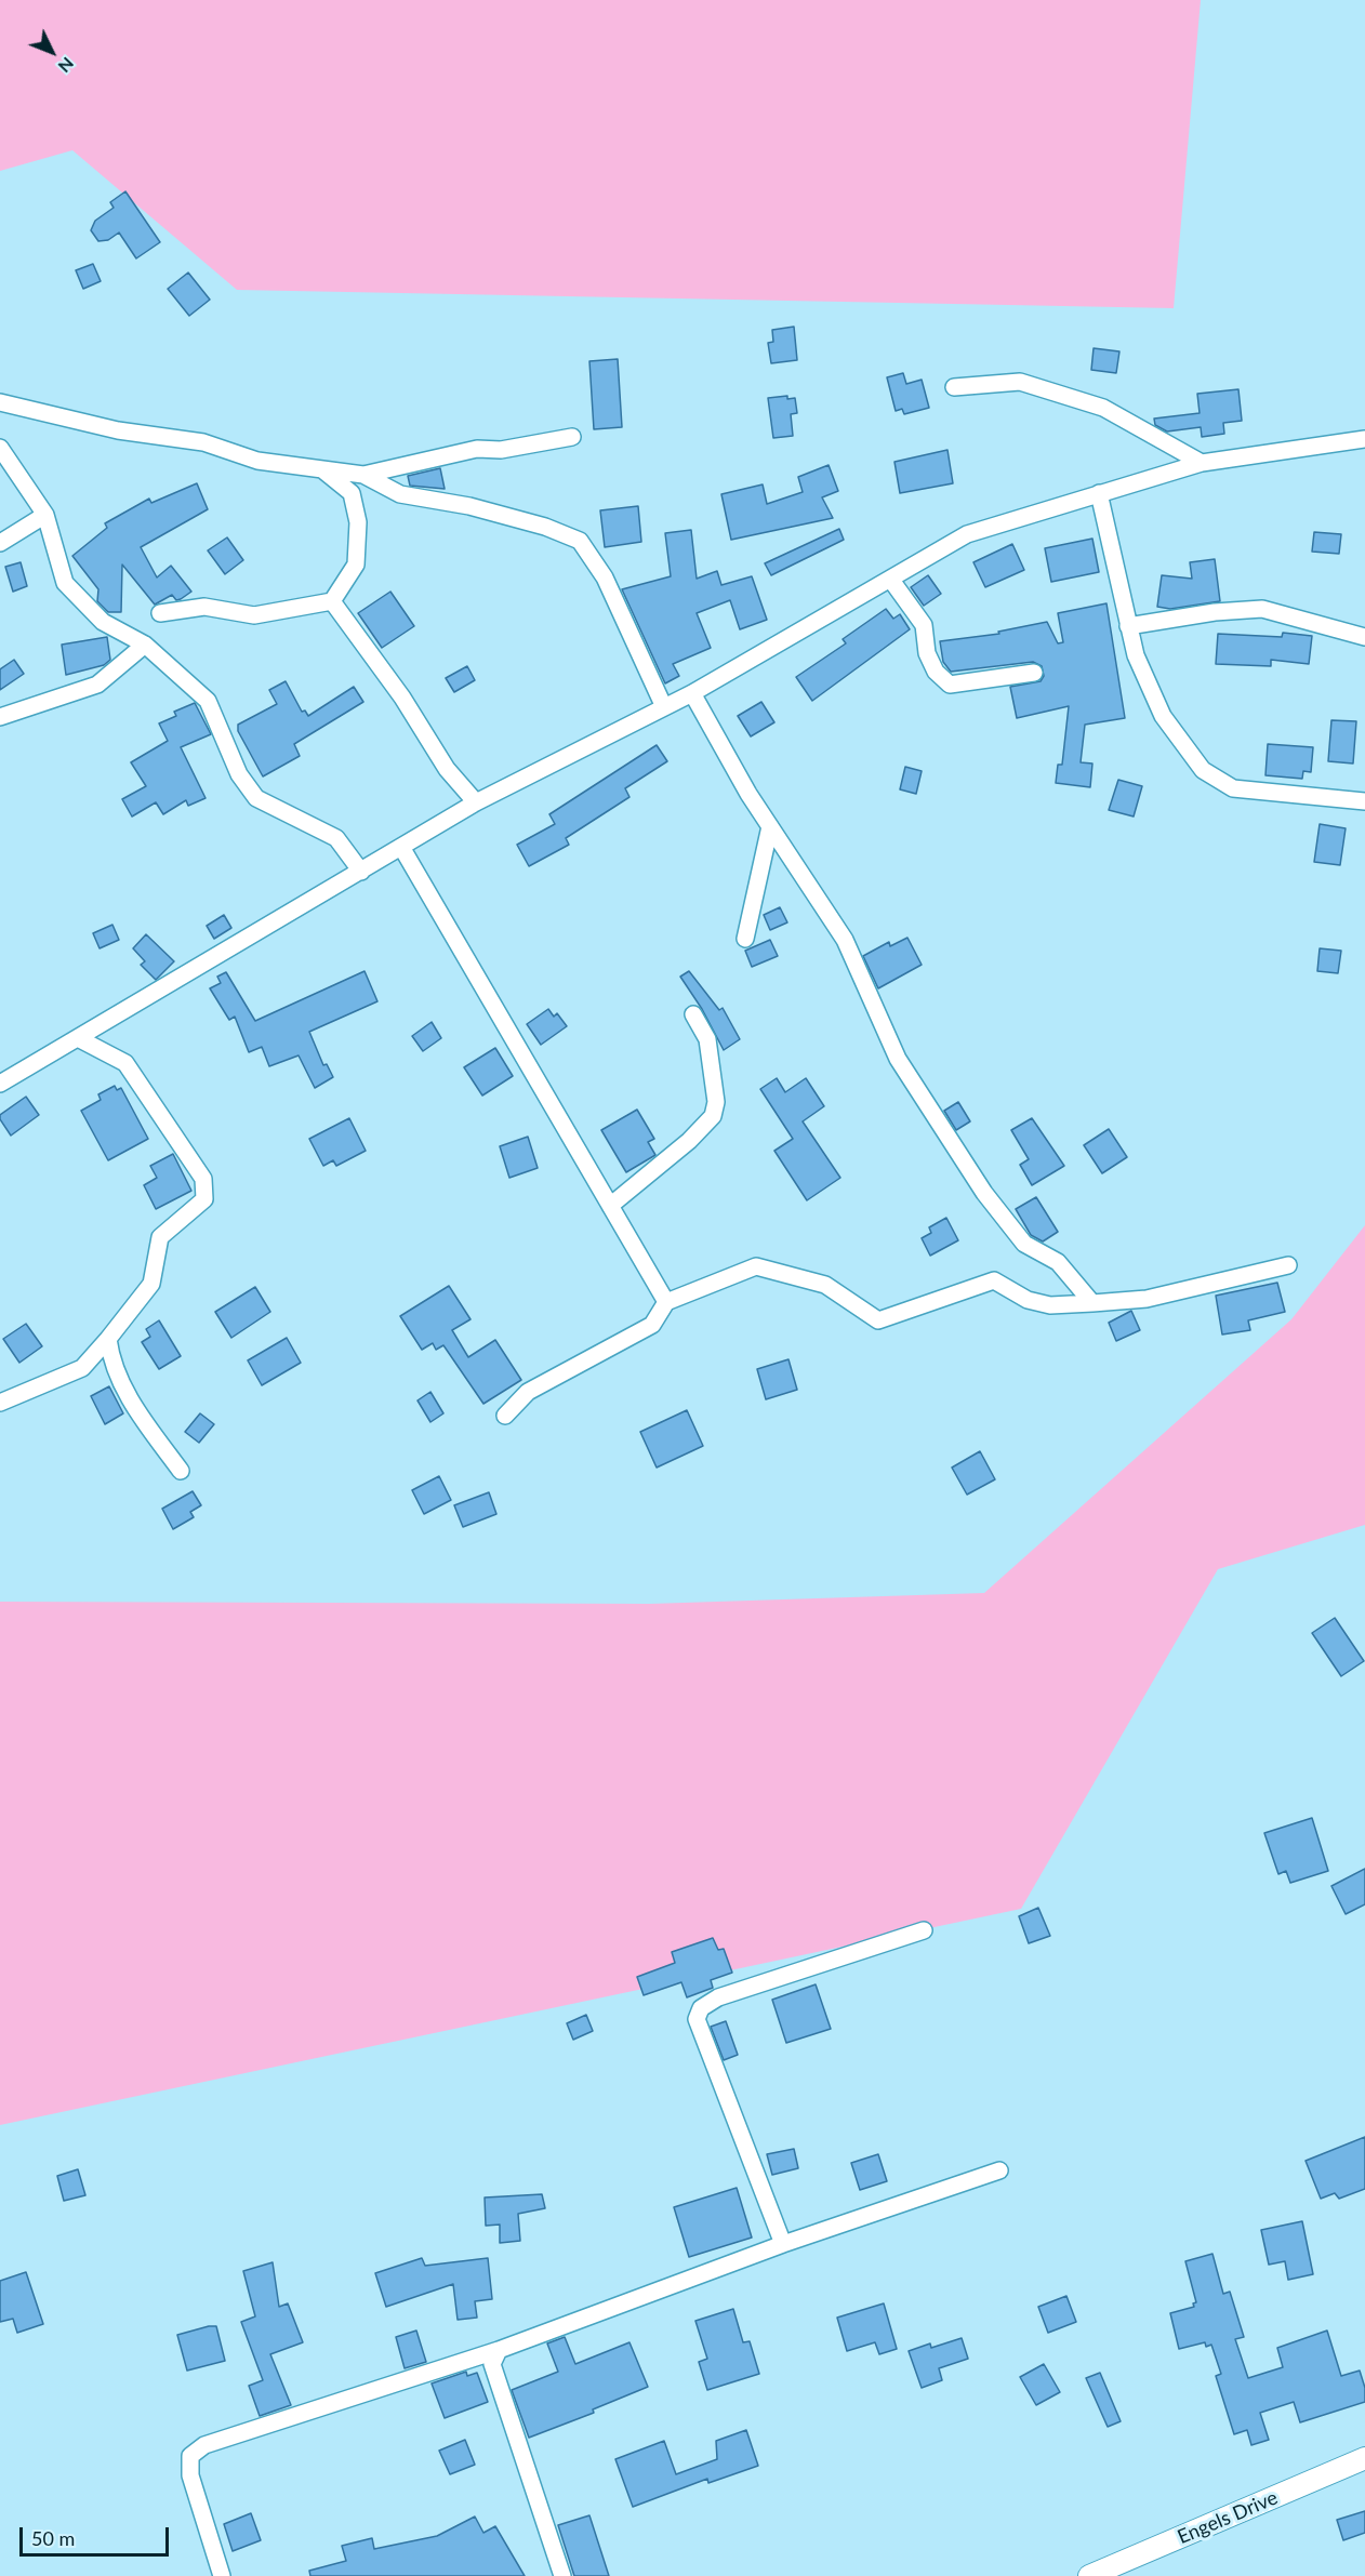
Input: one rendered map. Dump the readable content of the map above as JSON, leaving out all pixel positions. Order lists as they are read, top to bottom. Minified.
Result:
{"streets":{"street":["Engels Drive"]},"scale_bar":"50 m","north":"bottom right"}
